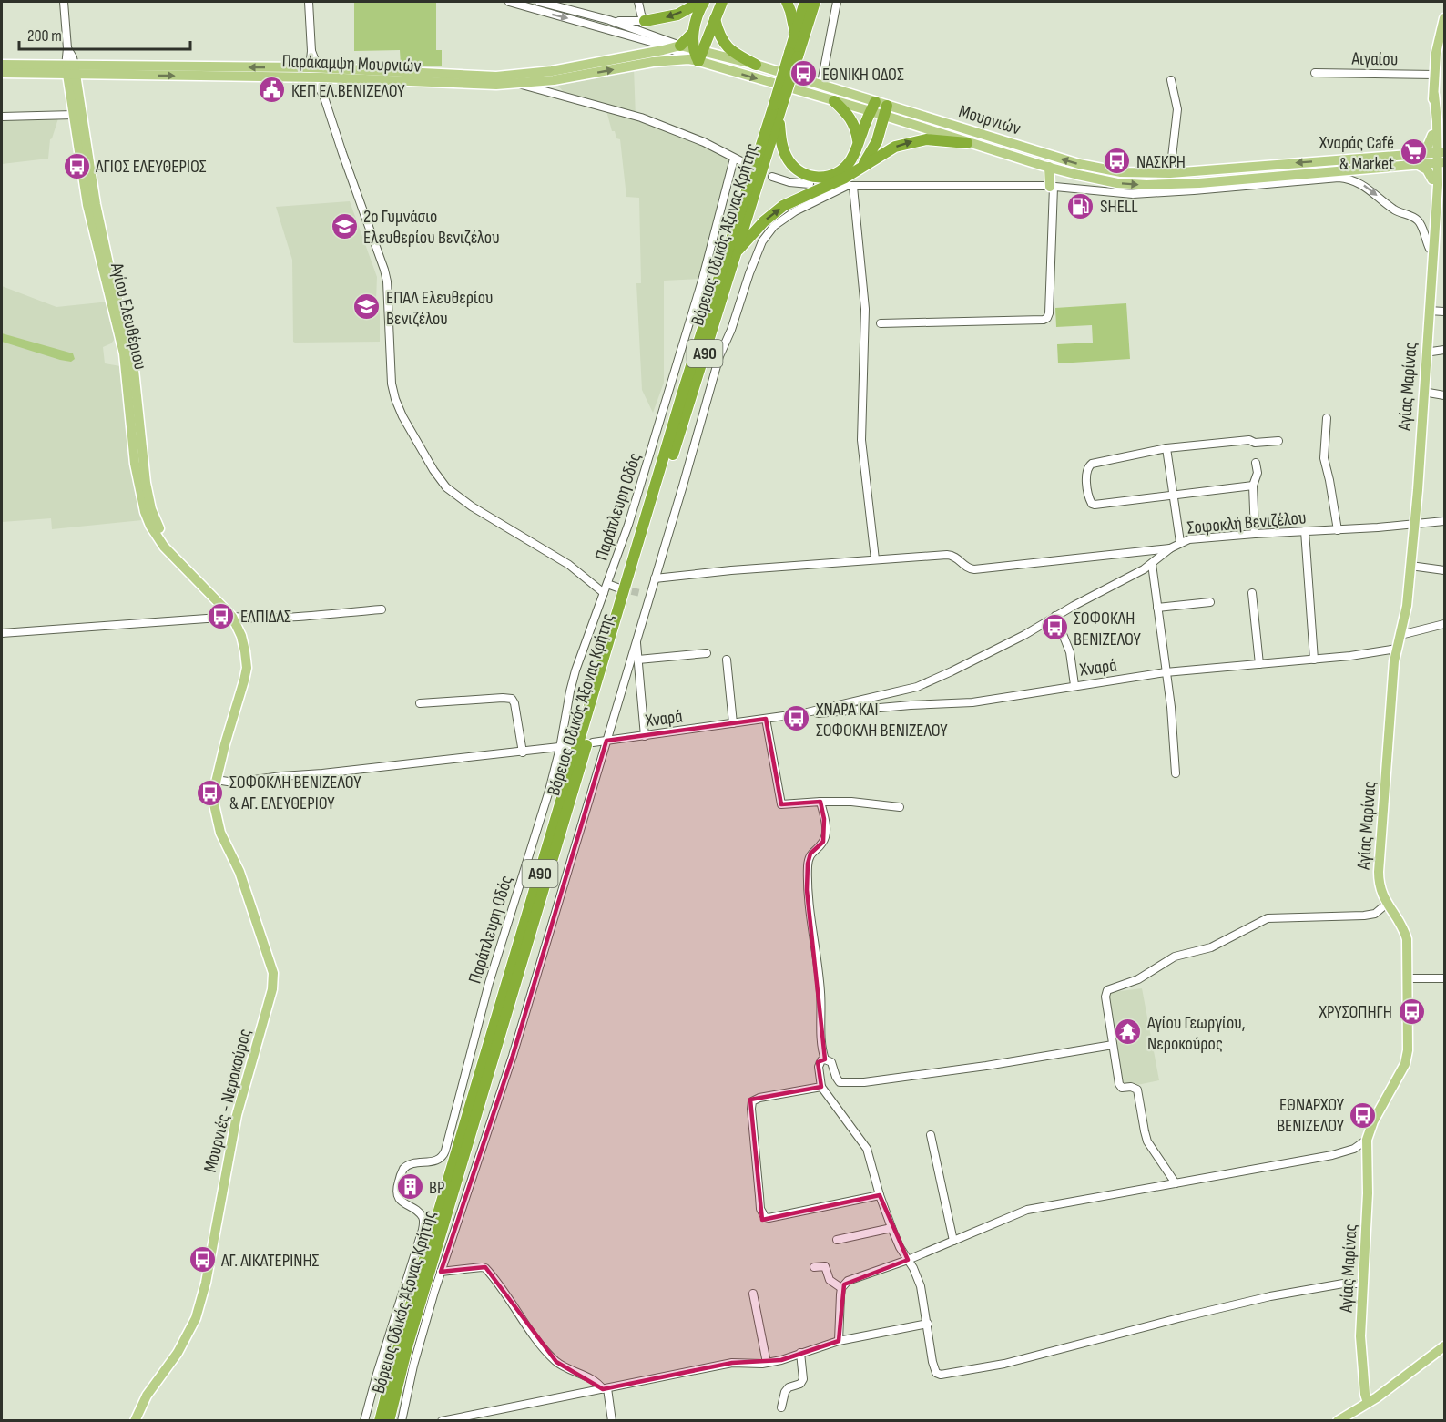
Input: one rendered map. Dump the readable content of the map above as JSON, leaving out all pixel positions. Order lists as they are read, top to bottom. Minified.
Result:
{"streets":{"highway":["Βόρειος Οδικός Άξονας Κρήτης","Α90"],"main road":["Παράκαμψη Μουρνιών","Μουρνιών","Αγίου Ελευθέριου","Αγίας Μαρίνας","Μουρνιές - Νεροκούρος"],"street":["Αιγαίου","Παράπλευρη Οδός","Σοφοκλή Βενιζέλου","Χναρά"]},"crossings":[["Αιγαίου","Αγίας Μαρίνας"],["Παράκαμψη Μουρνιών","Αγίου Ελευθέριου"],["Αγίου Ελευθέριου","Μουρνιές - Νεροκούρος"],["Αγίας Μαρίνας","Σοφοκλή Βενιζέλου"],["Αγίας Μαρίνας","Χναρά"],["Σοφοκλή Βενιζέλου","Χναρά"]],"places":{"bus stop":["ΕΘΝΙΚΗ ΟΔΟΣ","ΝΑΣΚΡΗ","ΑΓΙΟΣ ΕΛΕΥΘΕΡΙΟΣ","ΕΛΠΙΔΑΣ","ΣΟΦΟΚΛΗ ΒΕΝΙΖΕΛΟΥ","ΧΝΑΡΑ ΚΑΙ ΣΟΦΟΚΛΗ ΒΕΝΙΖΕΛΟΥ","ΣΟΦΟΚΛΗ ΒΕΝΙΖΕΛΟΥ & ΑΓ. ΕΛΕΥΘΕΡΙΟΥ","ΧΡΥΣΟΠΗΓΗ","ΕΘΝΑΡΧΟΥ ΒΕΝΙΖΕΛΟΥ","ΑΓ. ΑΙΚΑΤΕΡΙΝΗΣ"],"public building":["ΚΕΠ ΕΛ.ΒΕΝΙΖΕΛΟΥ"],"supermarket":["Χναράς Café & Market"],"fuel station":["SHELL"],"school or university":["2ο Γυμνάσιο Ελευθερίου Βενιζέλου","ΕΠΑΛ Ελευθερίου Βενιζέλου"],"temple":["Αγίου Γεωργίου, Νεροκούρος"],"building":["BP"]},"scale_bar":"200 m"}
